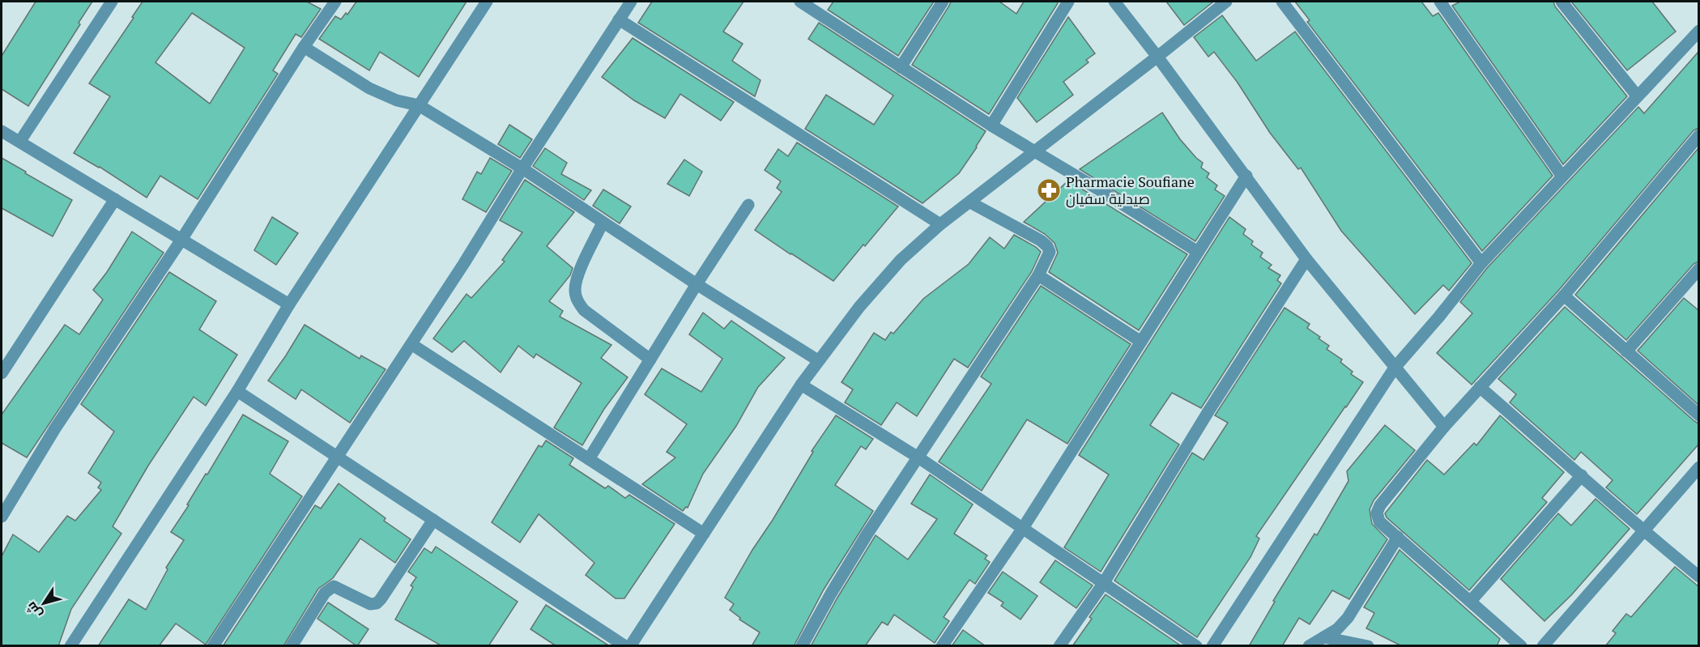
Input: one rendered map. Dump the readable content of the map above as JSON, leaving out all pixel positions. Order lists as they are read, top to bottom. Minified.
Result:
{"places":{"pharmacy":["Pharmacie Soufiane صيدلية سفيان"]},"north":"bottom left"}
